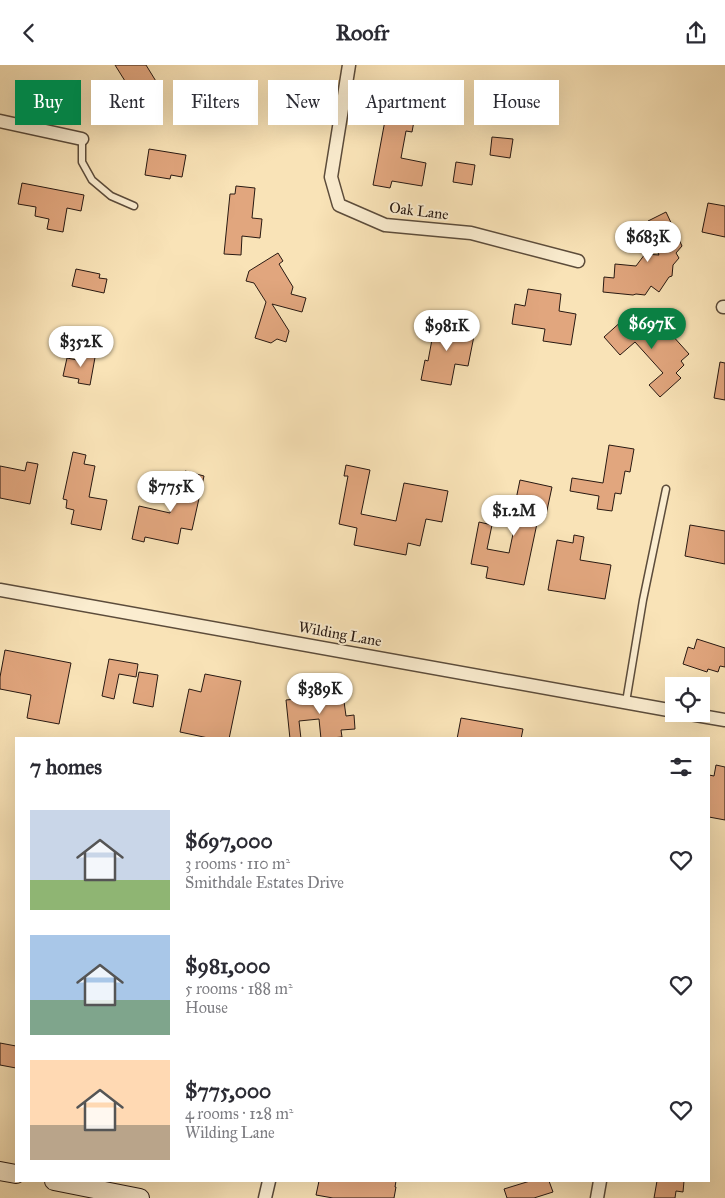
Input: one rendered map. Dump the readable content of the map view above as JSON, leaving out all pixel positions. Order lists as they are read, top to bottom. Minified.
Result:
{"streets":{"street":["Oak Lane","Wilding Lane"]},"page":{"header":"Roofr","chip":["Buy","Rent","Filters","New","Apartment","House"],"price":["$683K","$697K","$981K","$352K","$775K","$1.2M","$389K"],"heading":"7 homes","list":[{"name":"$697,000","note":"3 rooms · 110 m² · Smithdale Estates Drive"},{"name":"$981,000","note":"5 rooms · 188 m² · House"},{"name":"$775,000","note":"4 rooms · 128 m² · Wilding Lane"}]}}
